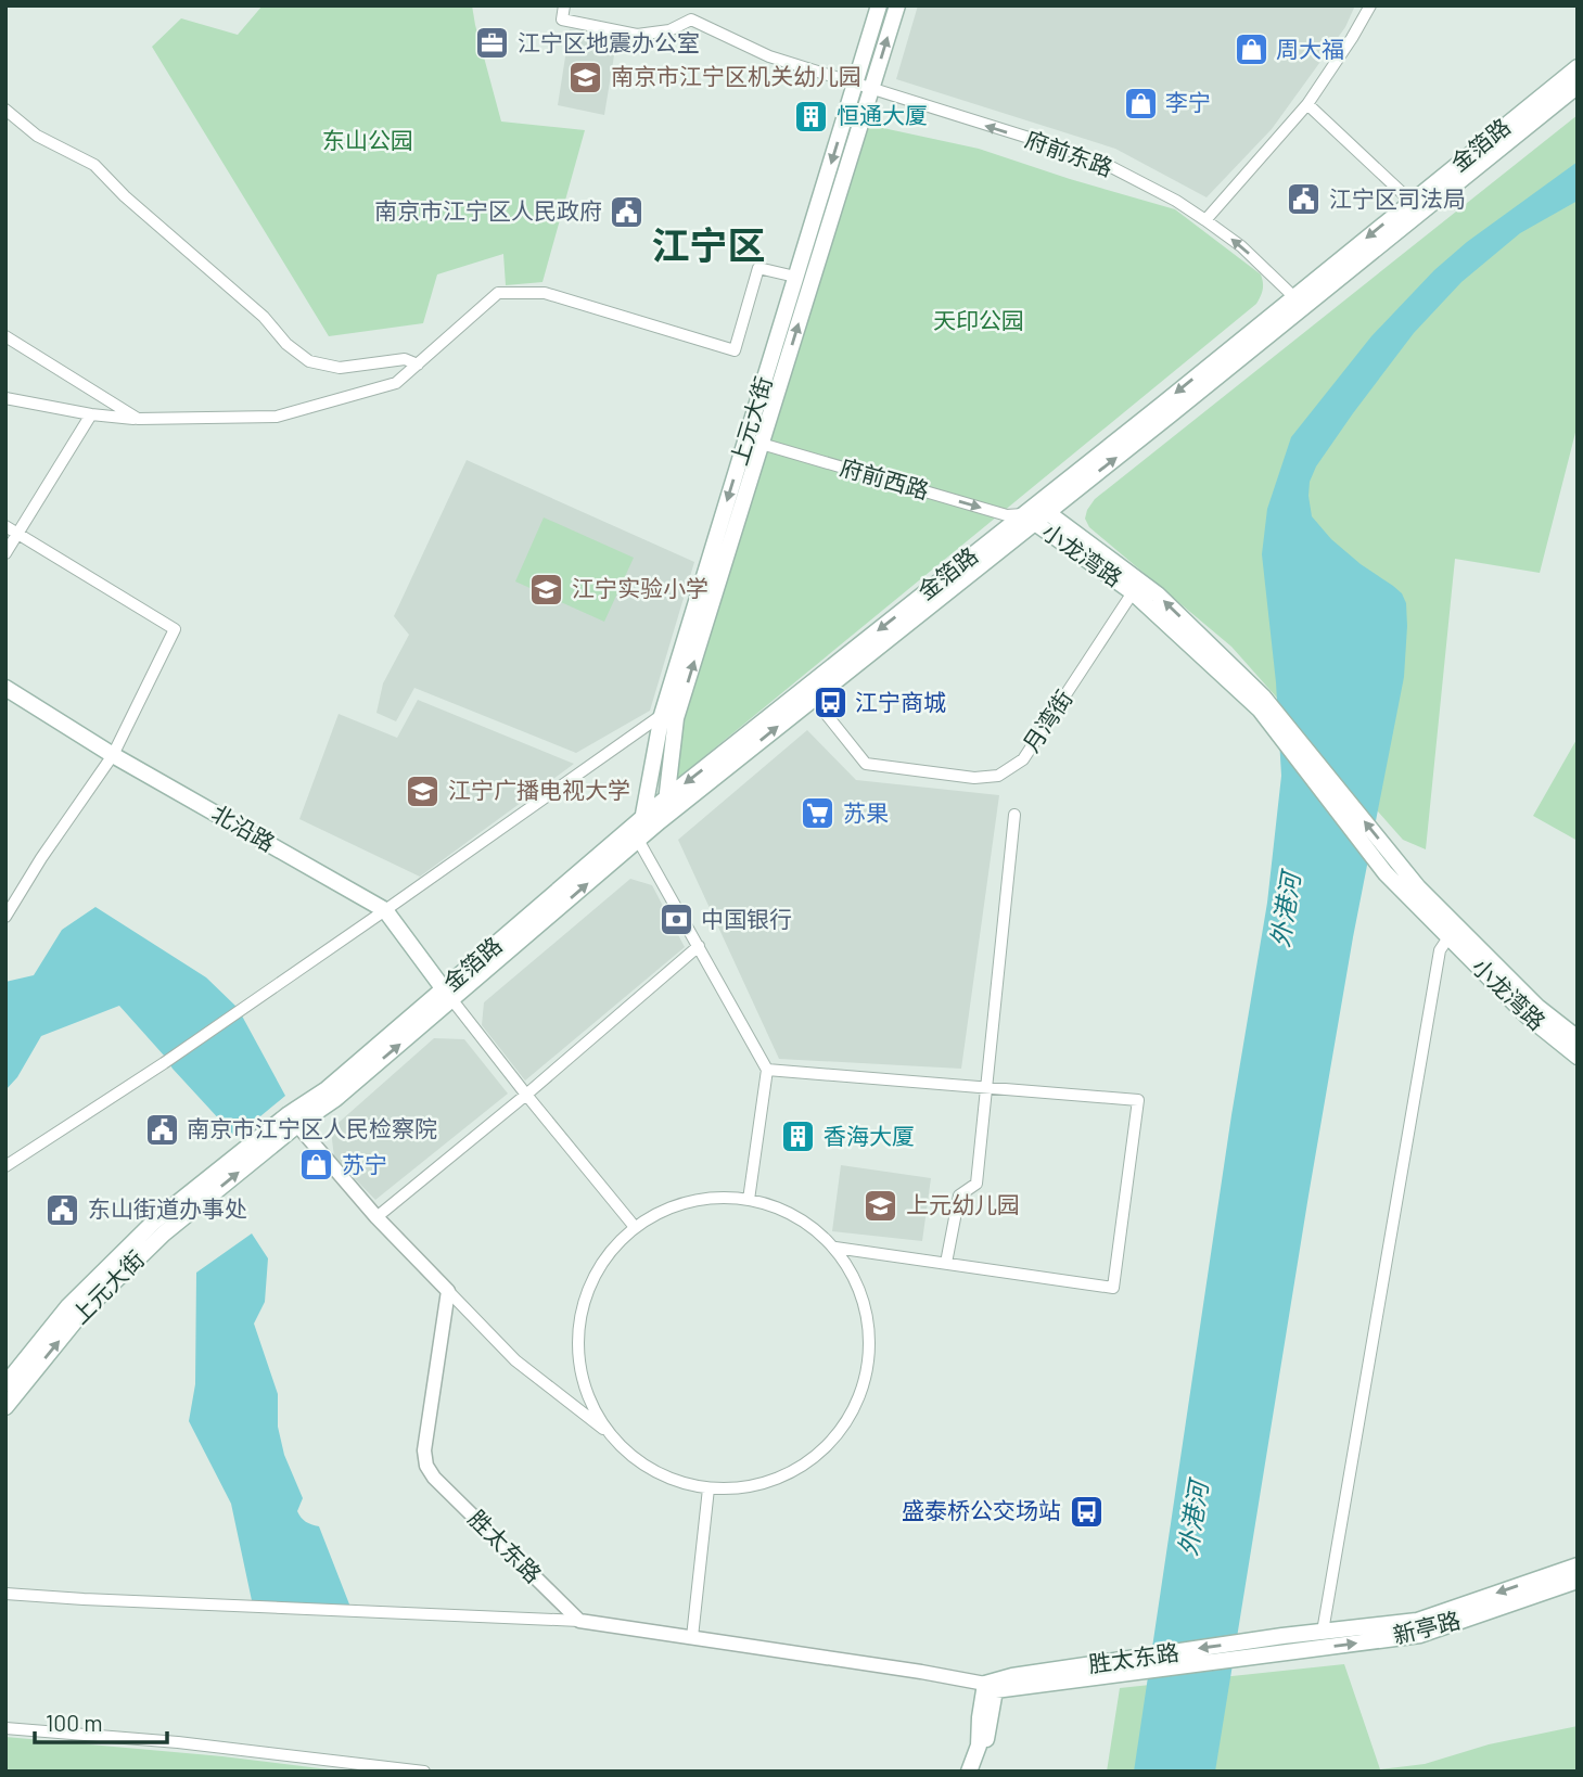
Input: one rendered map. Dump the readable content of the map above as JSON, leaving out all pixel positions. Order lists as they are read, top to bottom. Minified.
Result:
{"streets":{"main road":["金箔路","上元大街","小龙湾路","北沿路","胜太东路","新亭路"],"street":["府前东路","府前西路","月湾街"]},"crossings":[["金箔路","府前东路"],["金箔路","上元大街"],["金箔路","府前西路"],["金箔路","小龙湾路"],["金箔路","月湾街"],["金箔路","北沿路"],["府前东路","上元大街"],["上元大街","府前西路"],["府前西路","小龙湾路"],["小龙湾路","月湾街"],["胜太东路","新亭路"]],"one_way":["府前东路","府前西路"],"districts":["江宁区"],"water":["外港河"],"parks":["东山公园","天印公园"],"places":{"office":["江宁区地震办公室"],"shop":["周大福","李宁","苏宁"],"school or university":["南京市江宁区机关幼儿园","江宁实验小学","江宁广播电视大学","上元幼儿园"],"building":["恒通大厦","香海大厦"],"public building":["江宁区司法局","南京市江宁区人民政府","南京市江宁区人民检察院","东山街道办事处"],"bus stop":["江宁商城","盛泰桥公交场站"],"supermarket":["苏果"],"bank":["中国银行"]},"scale_bar":"100 m"}
